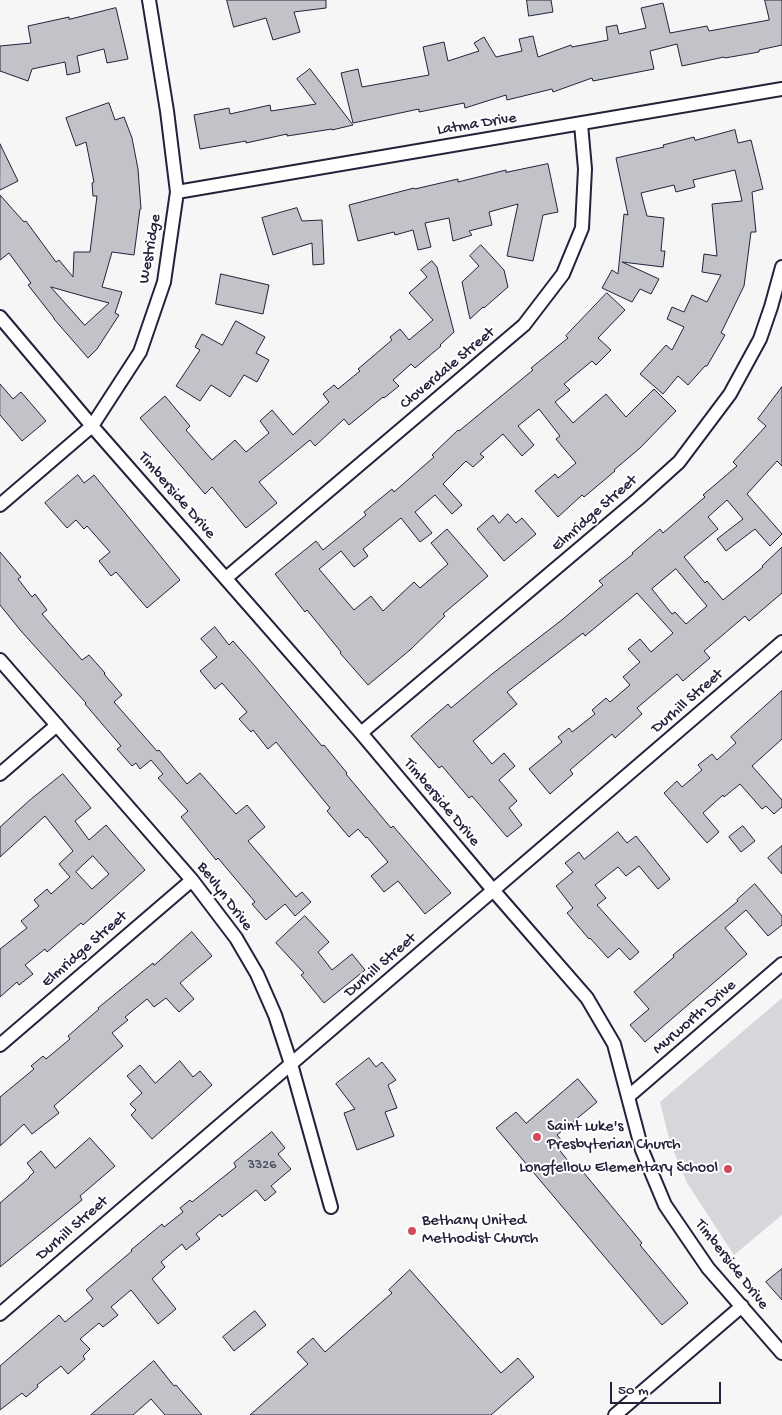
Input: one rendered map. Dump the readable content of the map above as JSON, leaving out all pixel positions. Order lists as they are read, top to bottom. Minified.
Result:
{"streets":{"street":["Latma Drive","Westridge","Cloverdale Street","Timberside Drive","Elmridge Street","Durhill Street","Bevlyn Drive","Murworth Drive"]},"crossings":[["Latma Drive","Westridge"],["Latma Drive","Cloverdale Street"],["Westridge","Timberside Drive"],["Cloverdale Street","Timberside Drive"],["Timberside Drive","Elmridge Street"],["Timberside Drive","Durhill Street"],["Timberside Drive","Murworth Drive"],["Elmridge Street","Bevlyn Drive"],["Durhill Street","Bevlyn Drive"]],"places":["Saint Luke's Presbyterian Church","Longfellow Elementary School","Bethany United Methodist Church"],"house_numbers":["3326"],"scale_bar":"50 m"}
